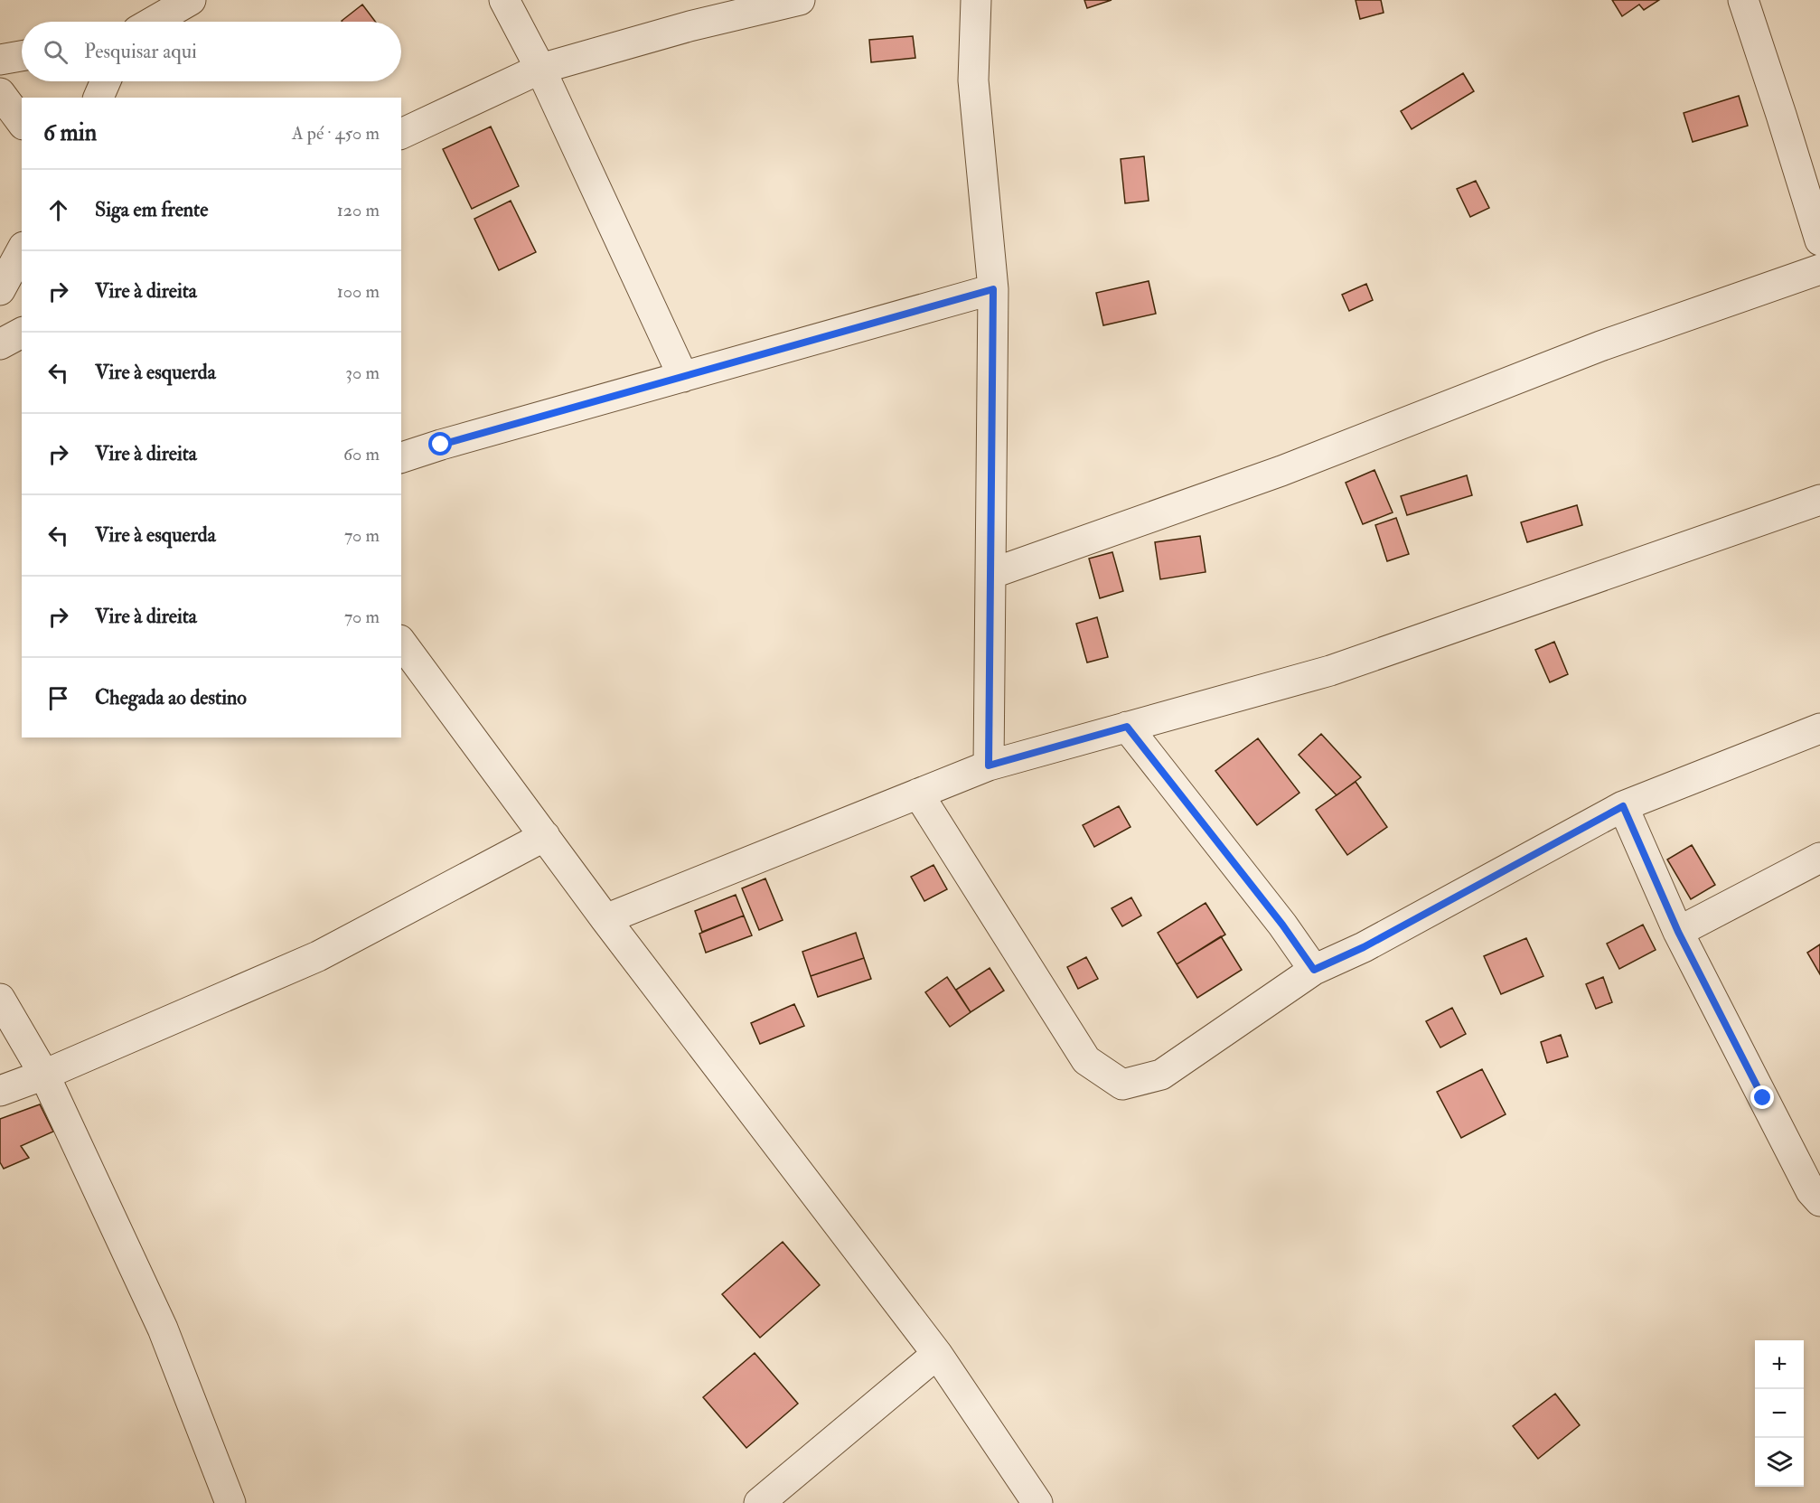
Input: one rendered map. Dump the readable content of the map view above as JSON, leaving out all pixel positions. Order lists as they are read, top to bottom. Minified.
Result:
{"page":{"search":"Pesquisar aqui","heading":["6 min","A pé · 450 m"],"list":[["Siga em frente","120 m"],["Vire à direita","100 m"],["Vire à esquerda","30 m"],["Vire à direita","60 m"],["Vire à esquerda","70 m"],["Vire à direita","70 m"],"Chegada ao destino"],"map_buttons":["+","−"]}}
